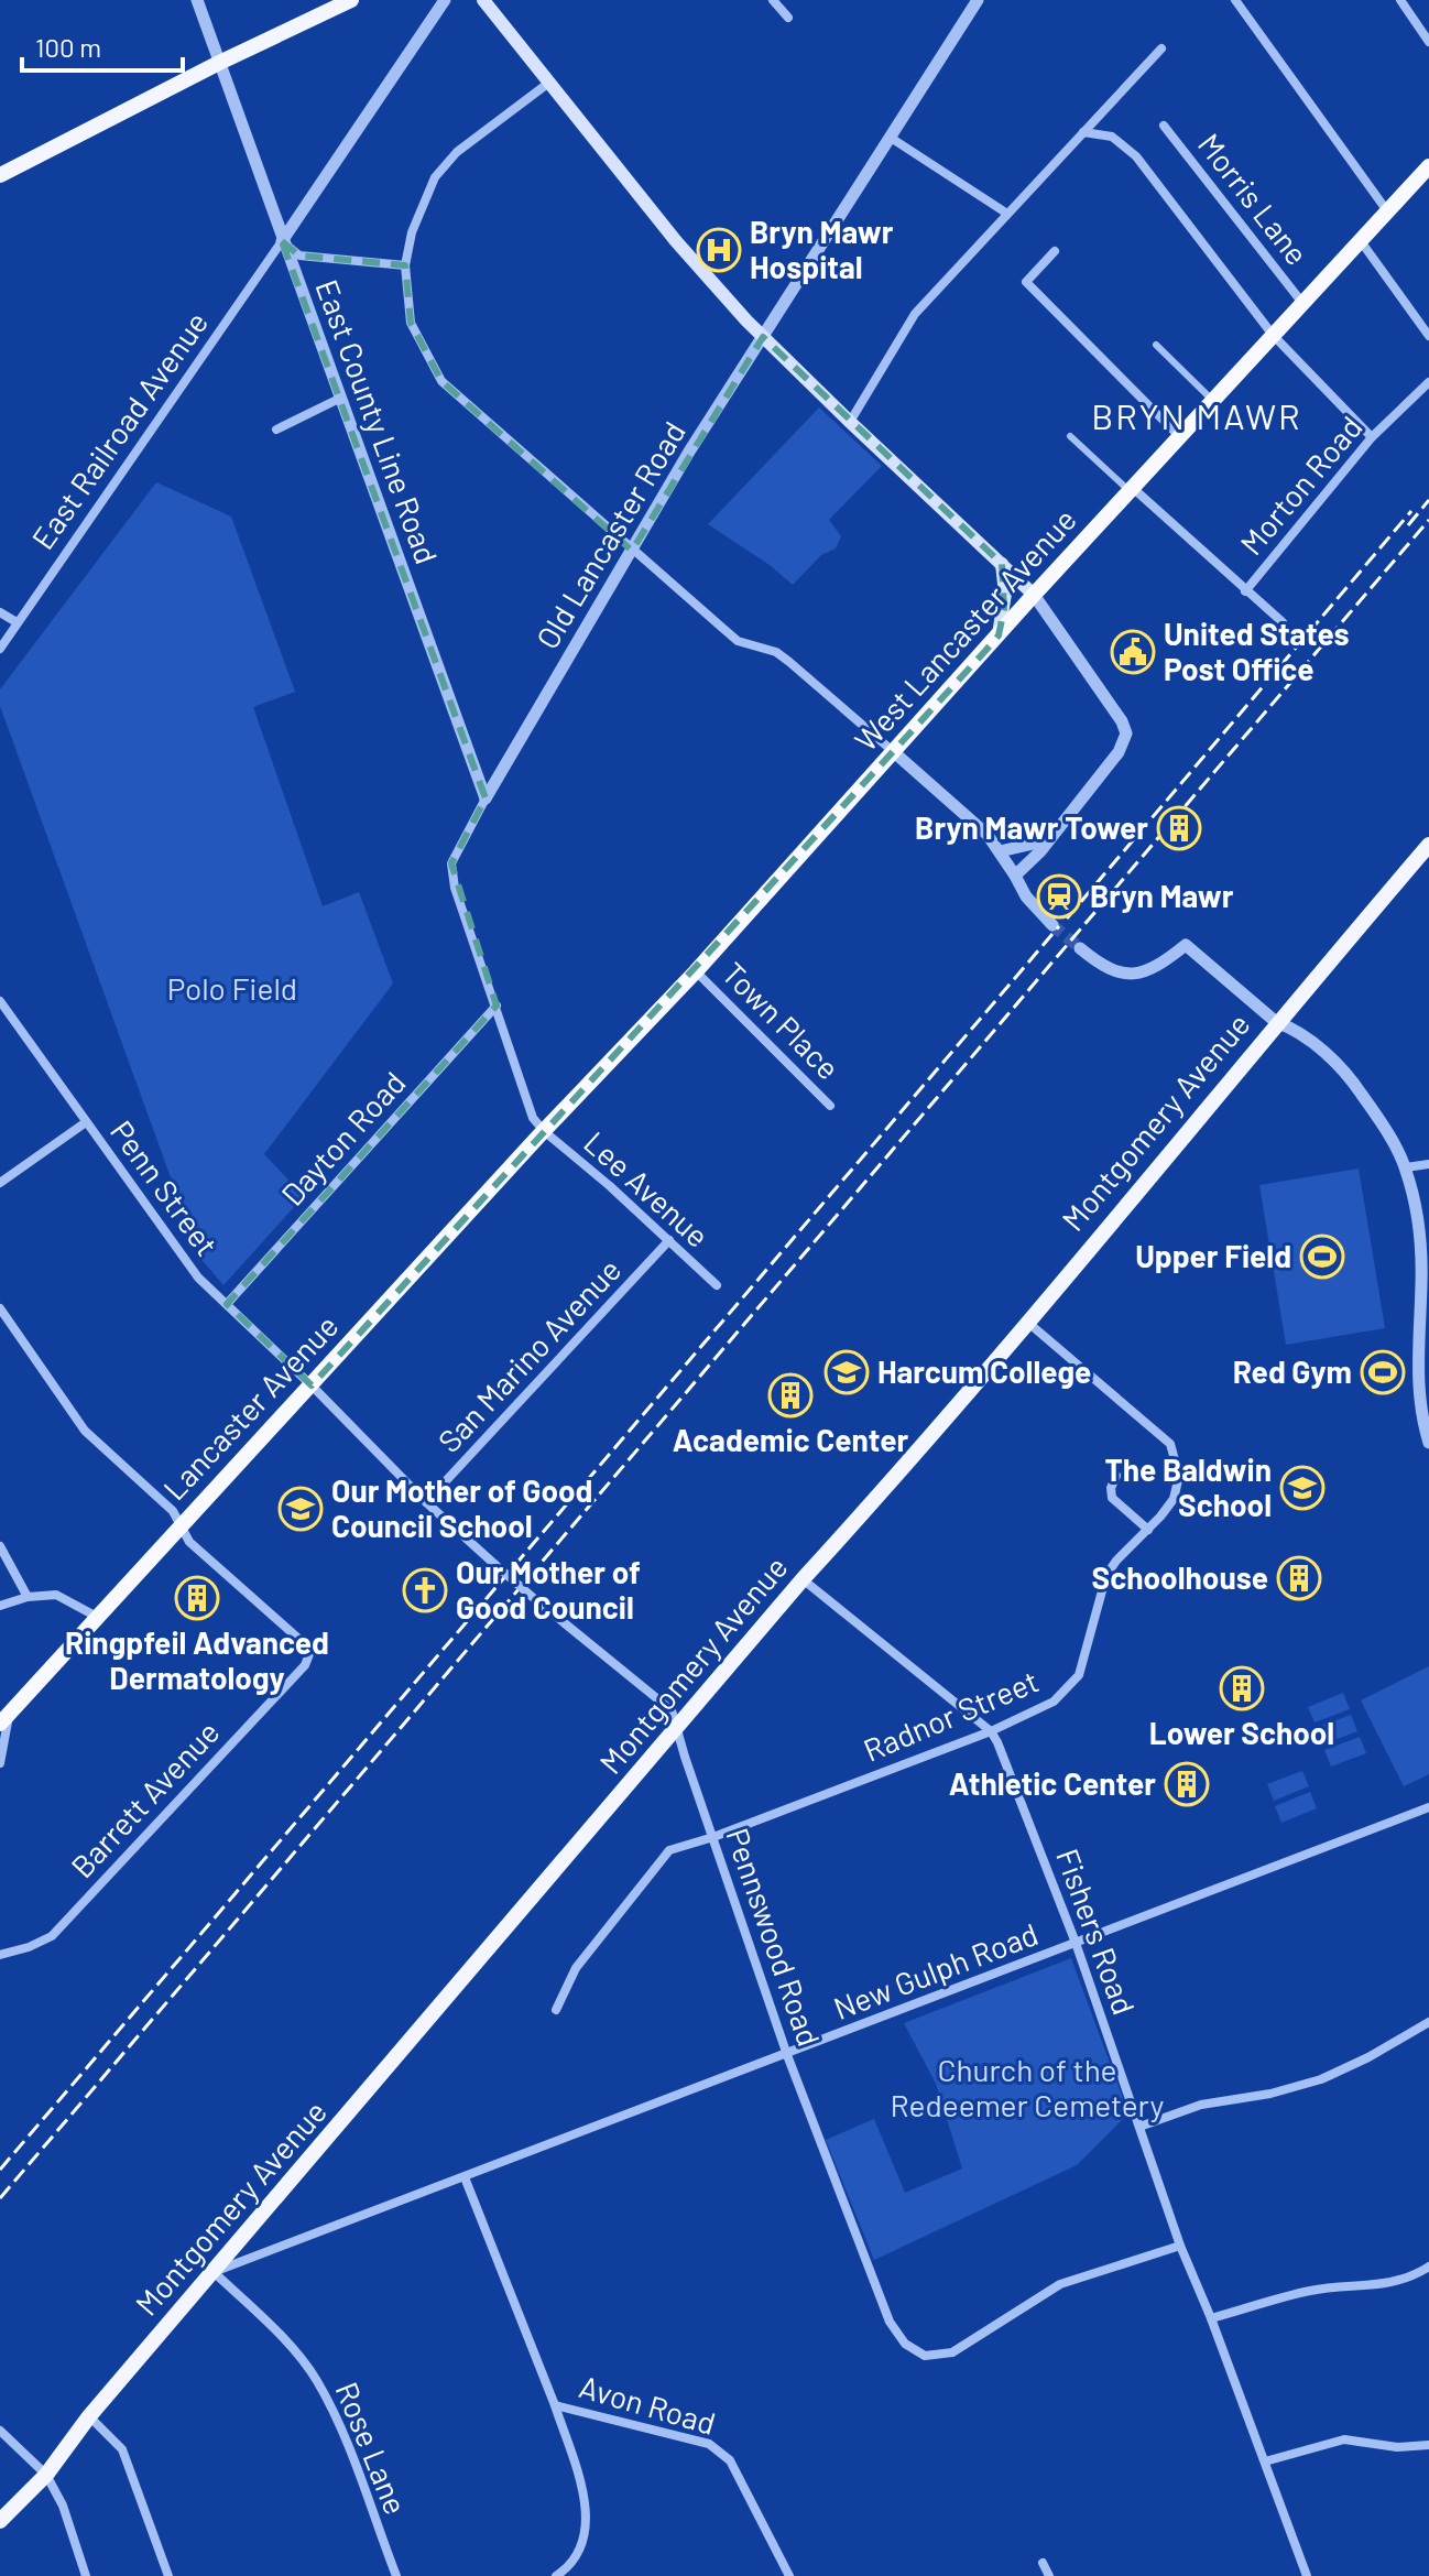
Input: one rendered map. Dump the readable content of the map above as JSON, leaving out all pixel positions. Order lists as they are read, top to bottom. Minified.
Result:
{"streets":{"highway":["West Lancaster Avenue","Lancaster Avenue"],"main road":["Montgomery Avenue"],"street":["Morris Lane","East County Line Road","East Railroad Avenue","Morton Road","Old Lancaster Road","Town Place","Dayton Road","Penn Street","Lee Avenue","San Marino Avenue","Radnor Street","Barrett Avenue","Fishers Road","Pennswood Road","New Gulph Road","Avon Road","Rose Lane"]},"crossings":[["Morris Lane","West Lancaster Avenue"],["East County Line Road","East Railroad Avenue"],["East County Line Road","Old Lancaster Road"],["Morton Road","West Lancaster Avenue"],["Old Lancaster Road","West Lancaster Avenue"],["Old Lancaster Road","Dayton Road"],["Old Lancaster Road","Lee Avenue"],["Old Lancaster Road","Lancaster Avenue"],["West Lancaster Avenue","Town Place"],["West Lancaster Avenue","Lee Avenue"],["West Lancaster Avenue","Lancaster Avenue"],["Montgomery Avenue","Radnor Street"],["Montgomery Avenue","Fishers Road"],["Montgomery Avenue","Pennswood Road"],["Montgomery Avenue","New Gulph Road"],["Montgomery Avenue","Rose Lane"],["Dayton Road","Penn Street"],["Penn Street","Lancaster Avenue"],["Penn Street","Pennswood Road"],["Lee Avenue","San Marino Avenue"],["Lee Avenue","Lancaster Avenue"],["San Marino Avenue","Pennswood Road"],["Lancaster Avenue","Barrett Avenue"],["Lancaster Avenue","Pennswood Road"],["Radnor Street","Fishers Road"],["Radnor Street","Pennswood Road"],["Fishers Road","Pennswood Road"],["Fishers Road","New Gulph Road"],["Pennswood Road","New Gulph Road"],["New Gulph Road","Avon Road"],["New Gulph Road","Rose Lane"]],"districts":["BRYN MAWR"],"parks":["Polo Field","Church of the Redeemer Cemetery"],"places":{"hospital":["Bryn Mawr Hospital"],"public building":["United States Post Office"],"building":["Bryn Mawr Tower","Academic Center","Schoolhouse","Ringpfeil Advanced Dermatology","Lower School","Athletic Center"],"station":["Bryn Mawr"],"sports":["Upper Field","Red Gym"],"school or university":["Harcum College","The Baldwin School","Our Mother of Good Council School"],"church":["Our Mother of Good Council"]},"scale_bar":"100 m"}
